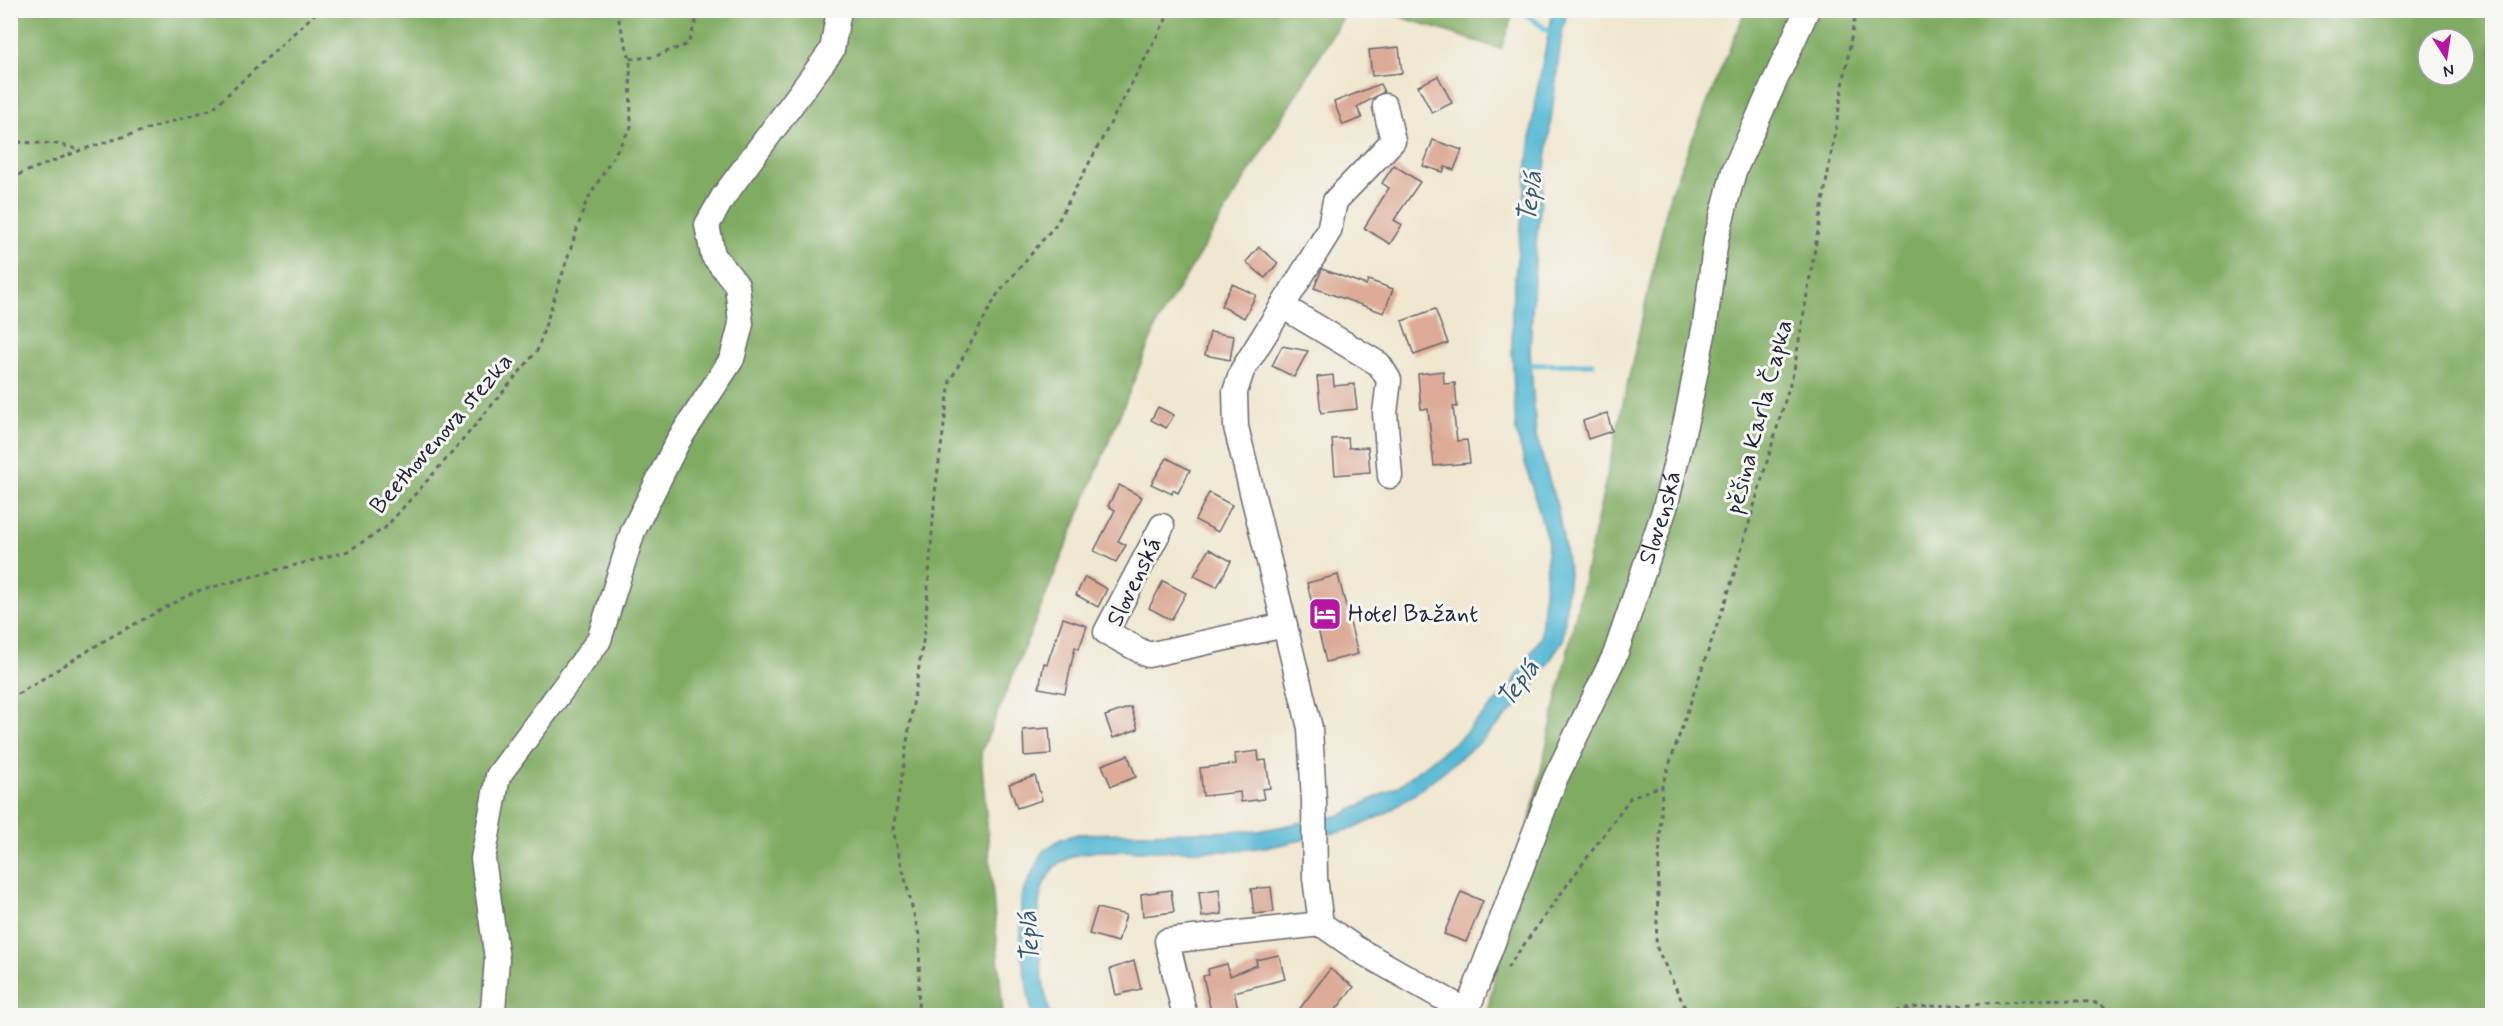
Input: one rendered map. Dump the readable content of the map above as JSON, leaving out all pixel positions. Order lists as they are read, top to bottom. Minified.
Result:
{"streets":{"street":["Slovenská"],"path":["pěšina Karla Čapka","Beethovenova stezka"]},"water":["Teplá"],"places":{"hotel":["Hotel Bažant"]},"north":"bottom"}
